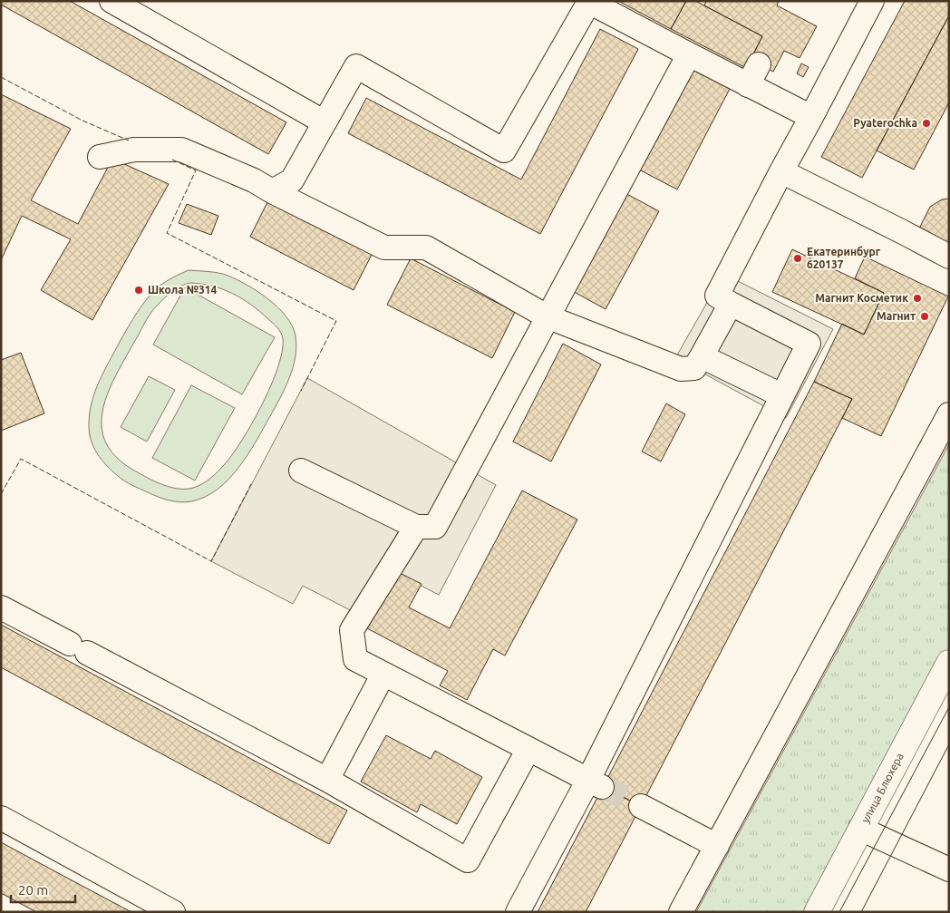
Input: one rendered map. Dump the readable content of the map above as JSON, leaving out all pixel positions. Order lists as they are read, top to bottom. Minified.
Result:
{"streets":{"main road":["улица Блюхера"]},"places":["Pyaterochka","Екатеринбург 620137","Школа №314","Магнит Косметик","Магнит"],"scale_bar":"20 m"}
